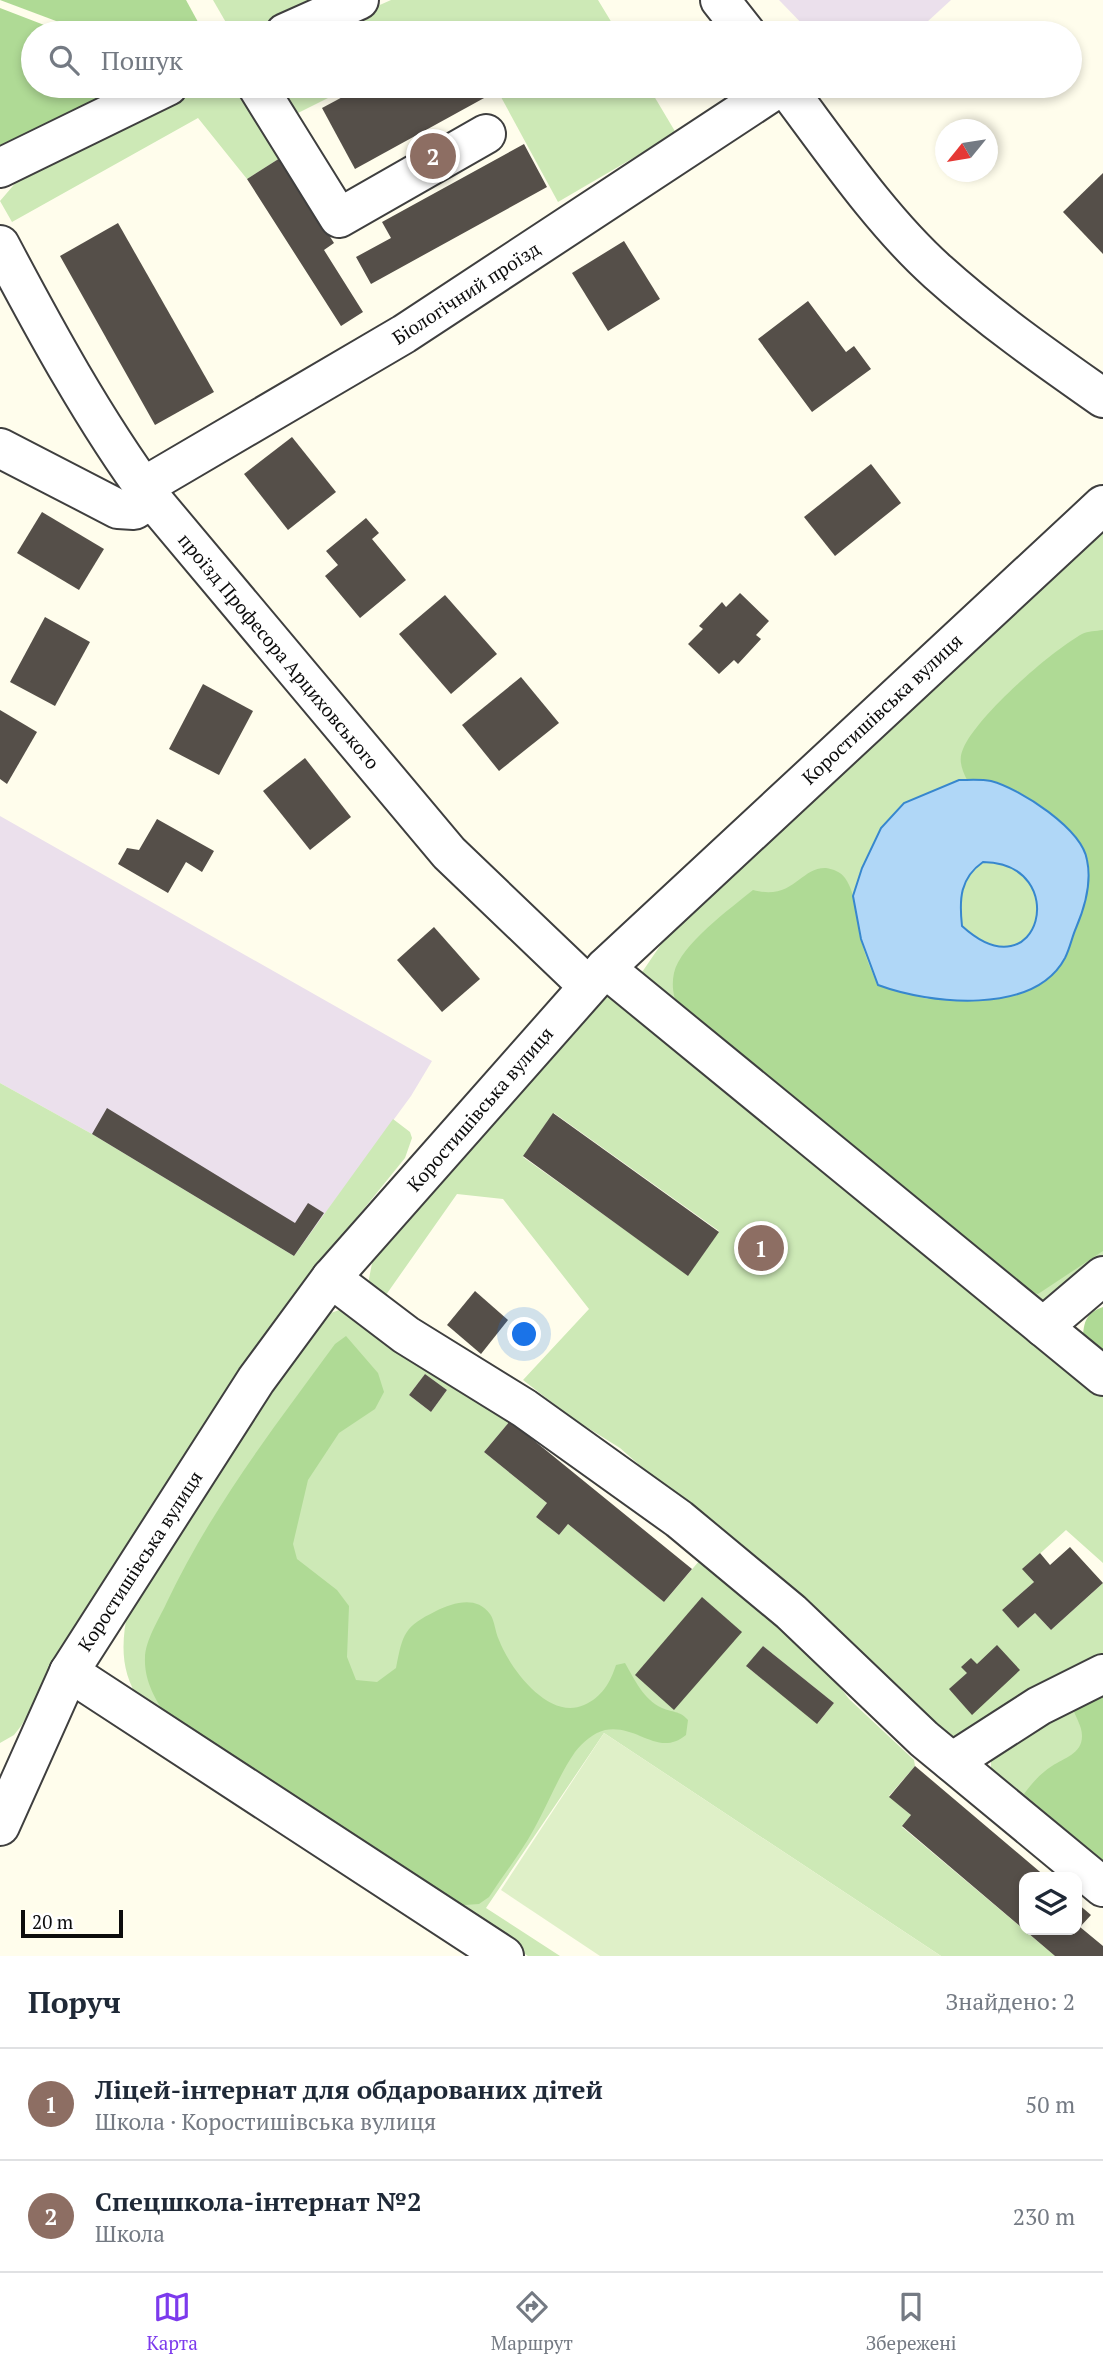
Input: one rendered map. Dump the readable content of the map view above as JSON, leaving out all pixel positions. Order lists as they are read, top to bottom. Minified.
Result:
{"streets":{"street":["Біологічний проїзд","проїзд Професора Арциховського","Коростишівська вулиця"]},"crossings":[["Біологічний проїзд","проїзд Професора Арциховського"],["проїзд Професора Арциховського","Коростишівська вулиця"]],"scale_bar":"20 m","north":"bottom left","page":{"search":"Пошук","pins":["2","1"],"scale":"20 m","heading":["Поруч","Знайдено: 2"],"list":[{"mark":"1","name":"Ліцей-інтернат для обдарованих дітей","note":"Школа · Коростишівська вулиця","value":"50 m"},{"mark":"2","name":"Спецшкола-інтернат №2","note":"Школа","value":"230 m"}],"nav":["Карта","Маршрут","Збережені"]}}
